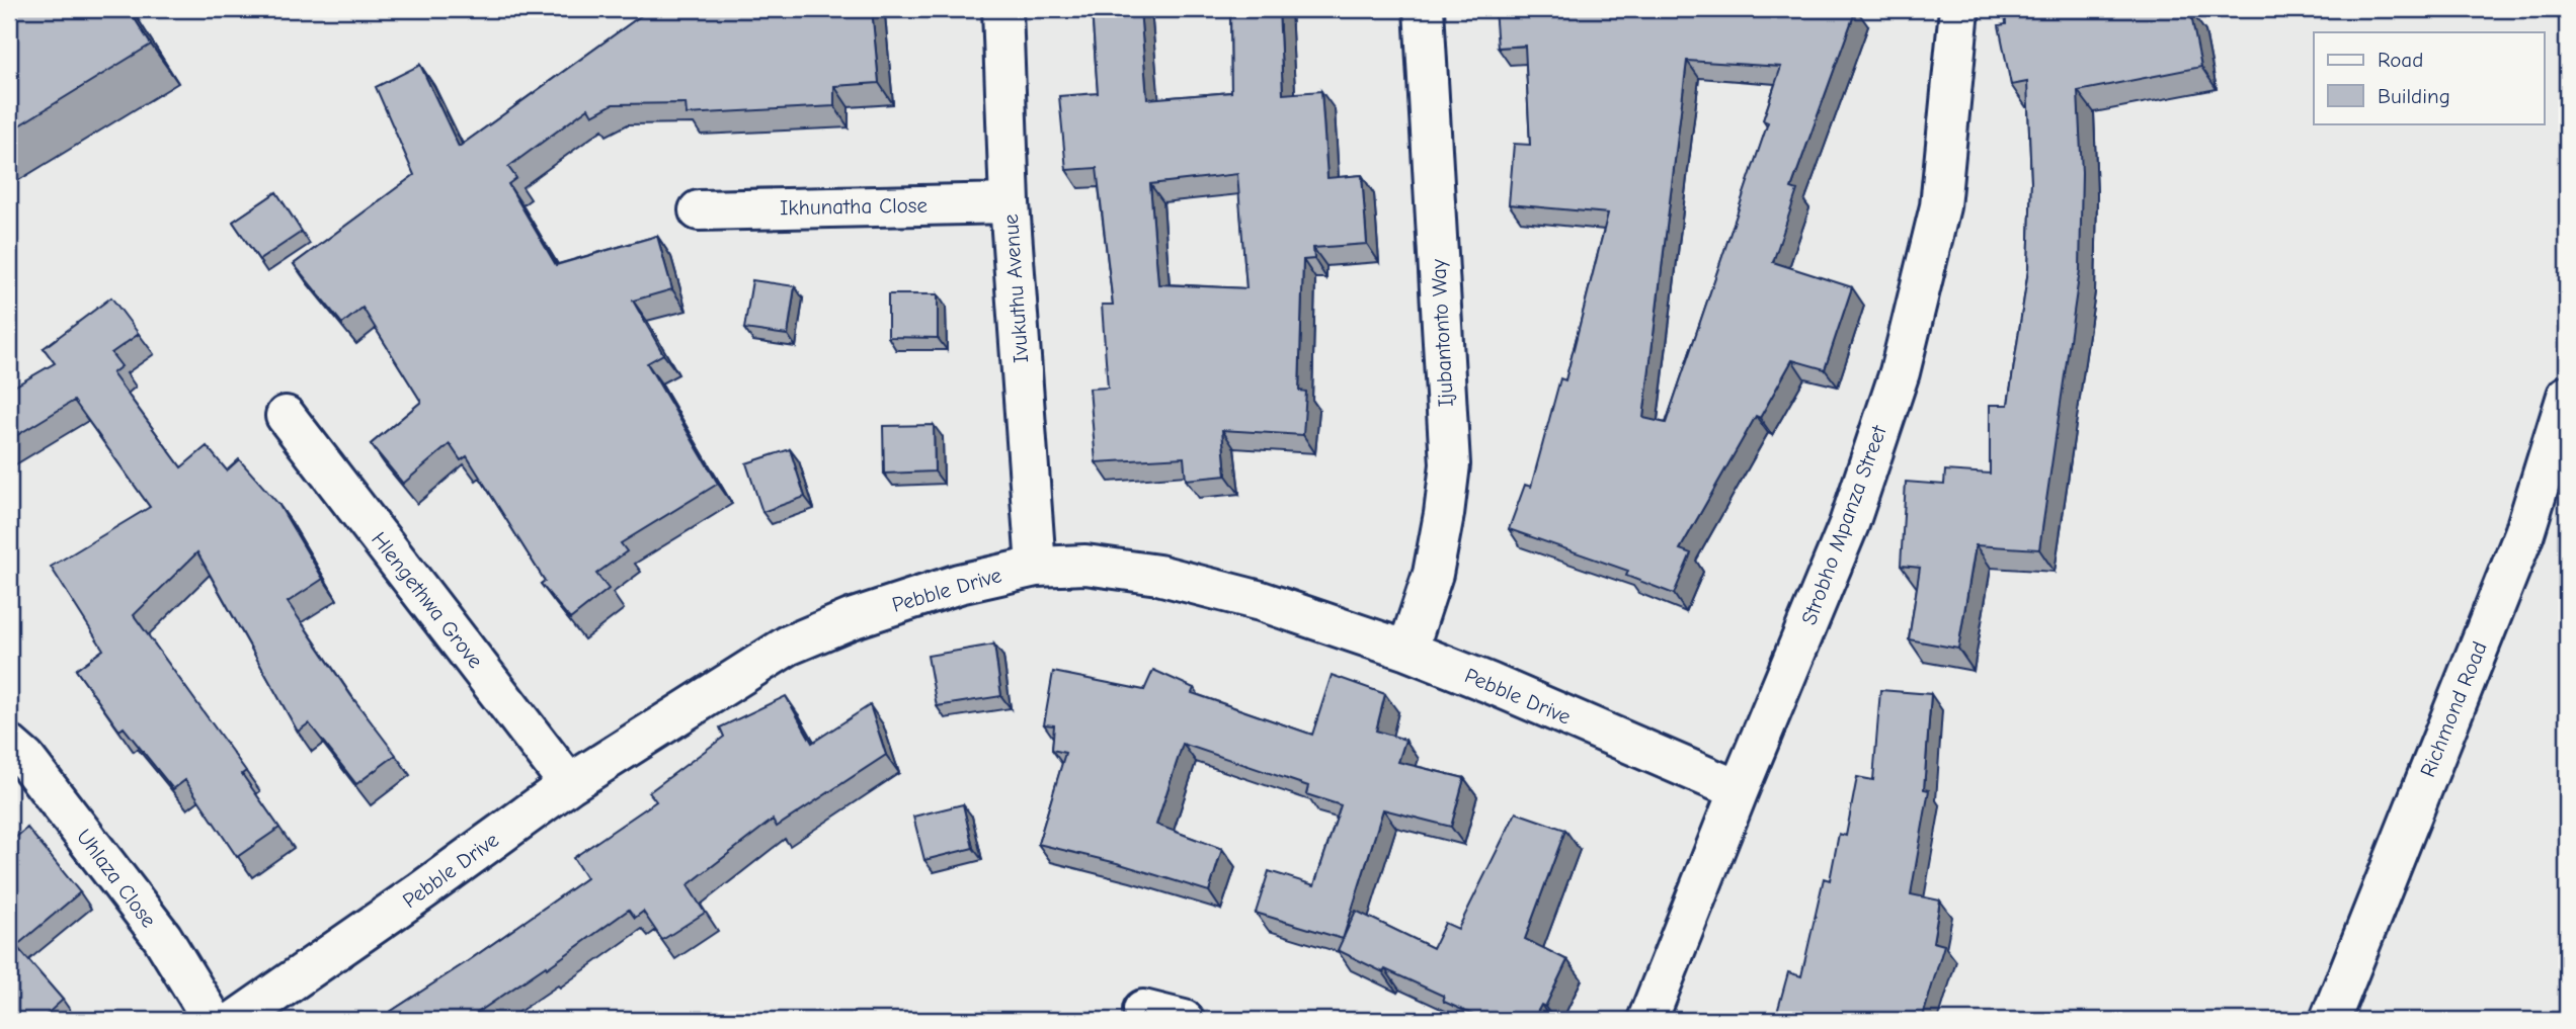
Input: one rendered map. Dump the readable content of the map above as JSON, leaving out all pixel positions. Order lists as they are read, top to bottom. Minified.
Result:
{"streets":{"main road":["Ikhunatha Close","Ivukuthu Avenue","Ijubantonto Way","Strobho Mpanza Street","Pebble Drive","Hlengethwa Grove","Richmond Road","Uhlaza Close"]},"crossings":[["Ikhunatha Close","Ivukuthu Avenue"],["Ivukuthu Avenue","Pebble Drive"],["Ijubantonto Way","Pebble Drive"],["Strobho Mpanza Street","Pebble Drive"],["Pebble Drive","Hlengethwa Grove"]],"legend":["Road","Building"]}
